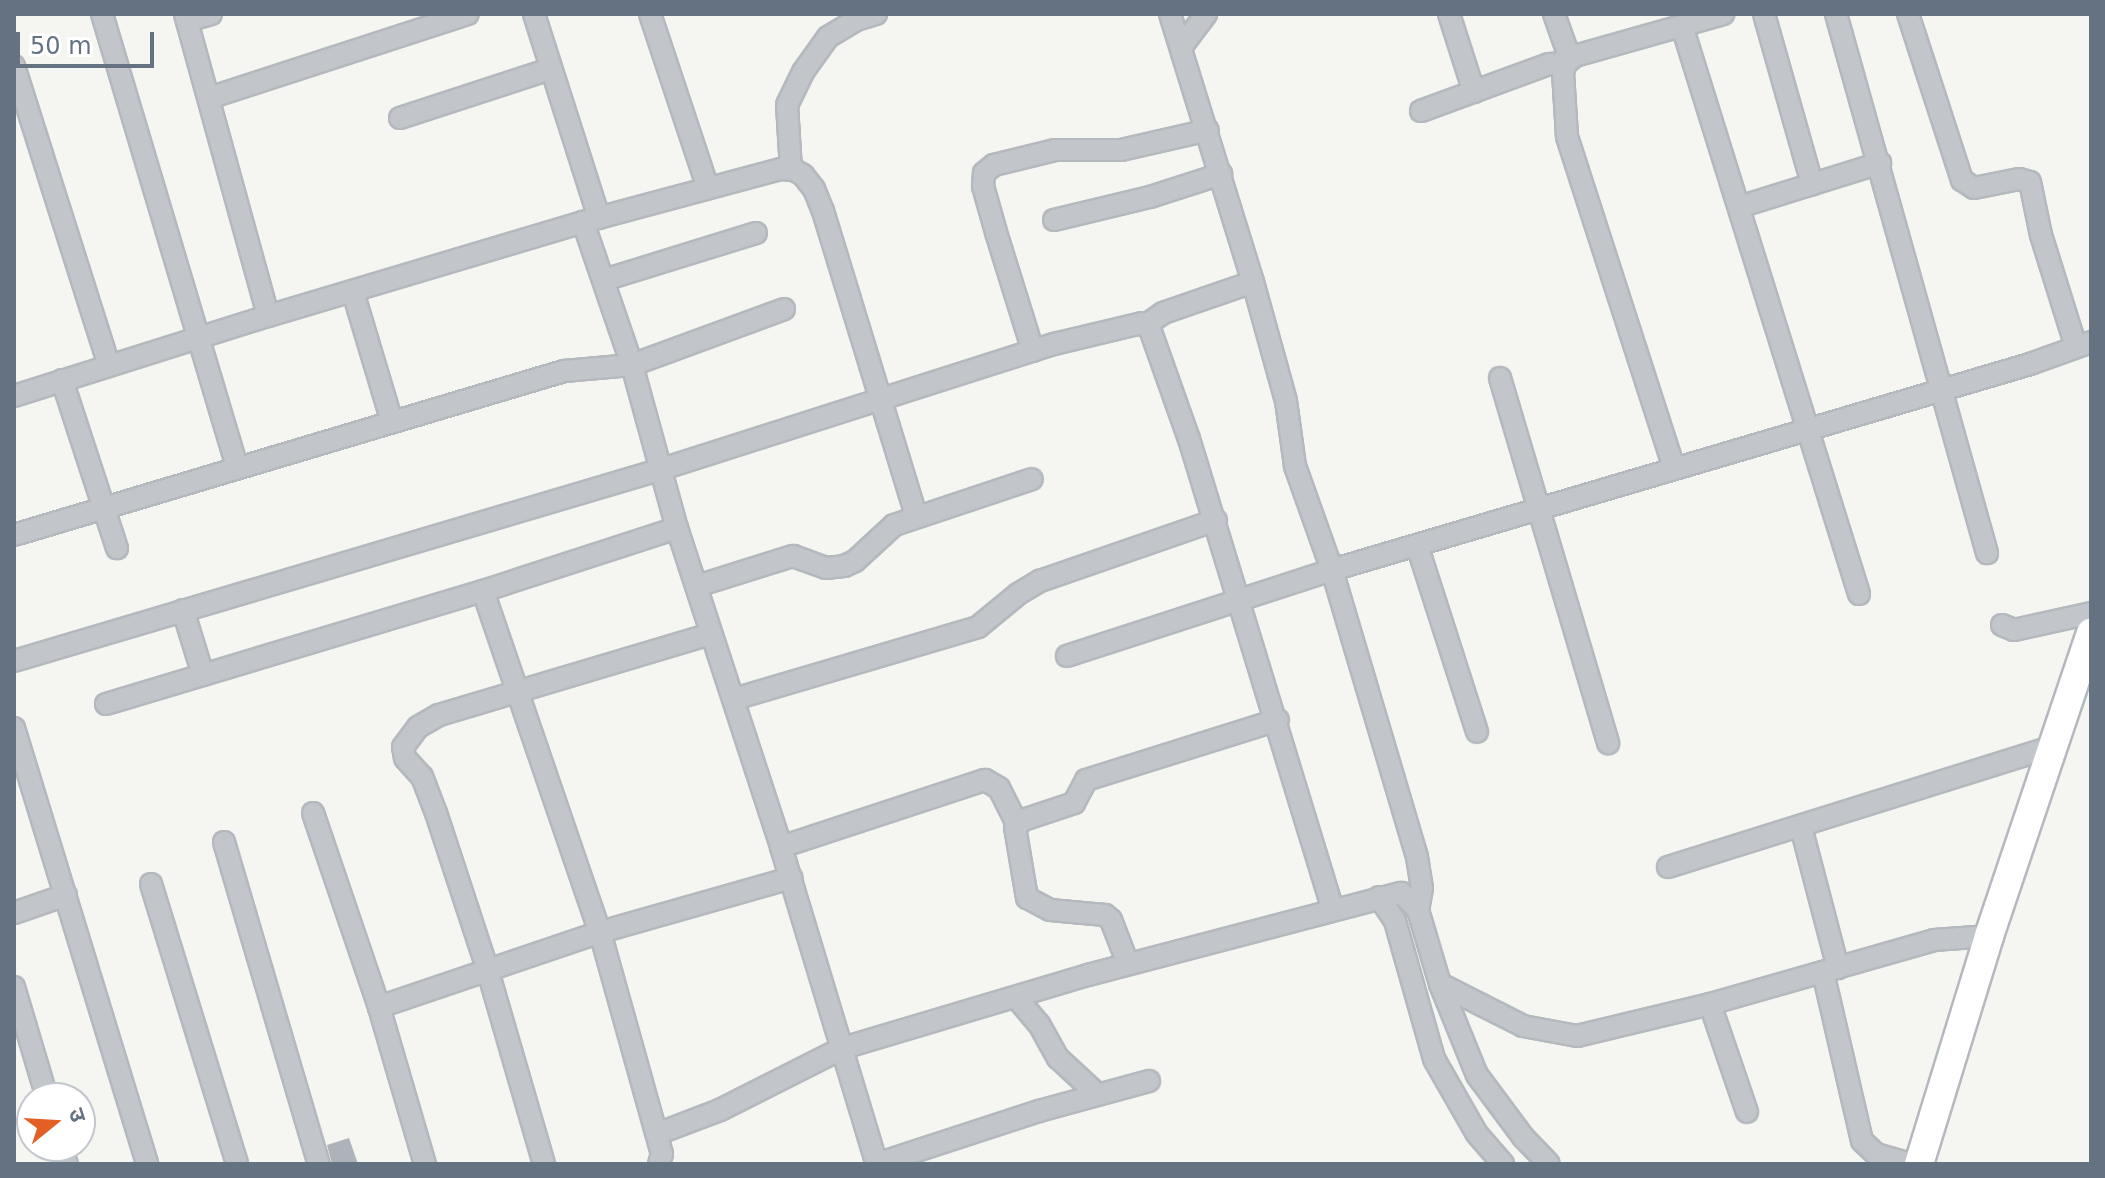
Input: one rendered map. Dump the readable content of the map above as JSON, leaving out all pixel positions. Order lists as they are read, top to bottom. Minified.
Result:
{"scale_bar":"50 m","north":"right"}
